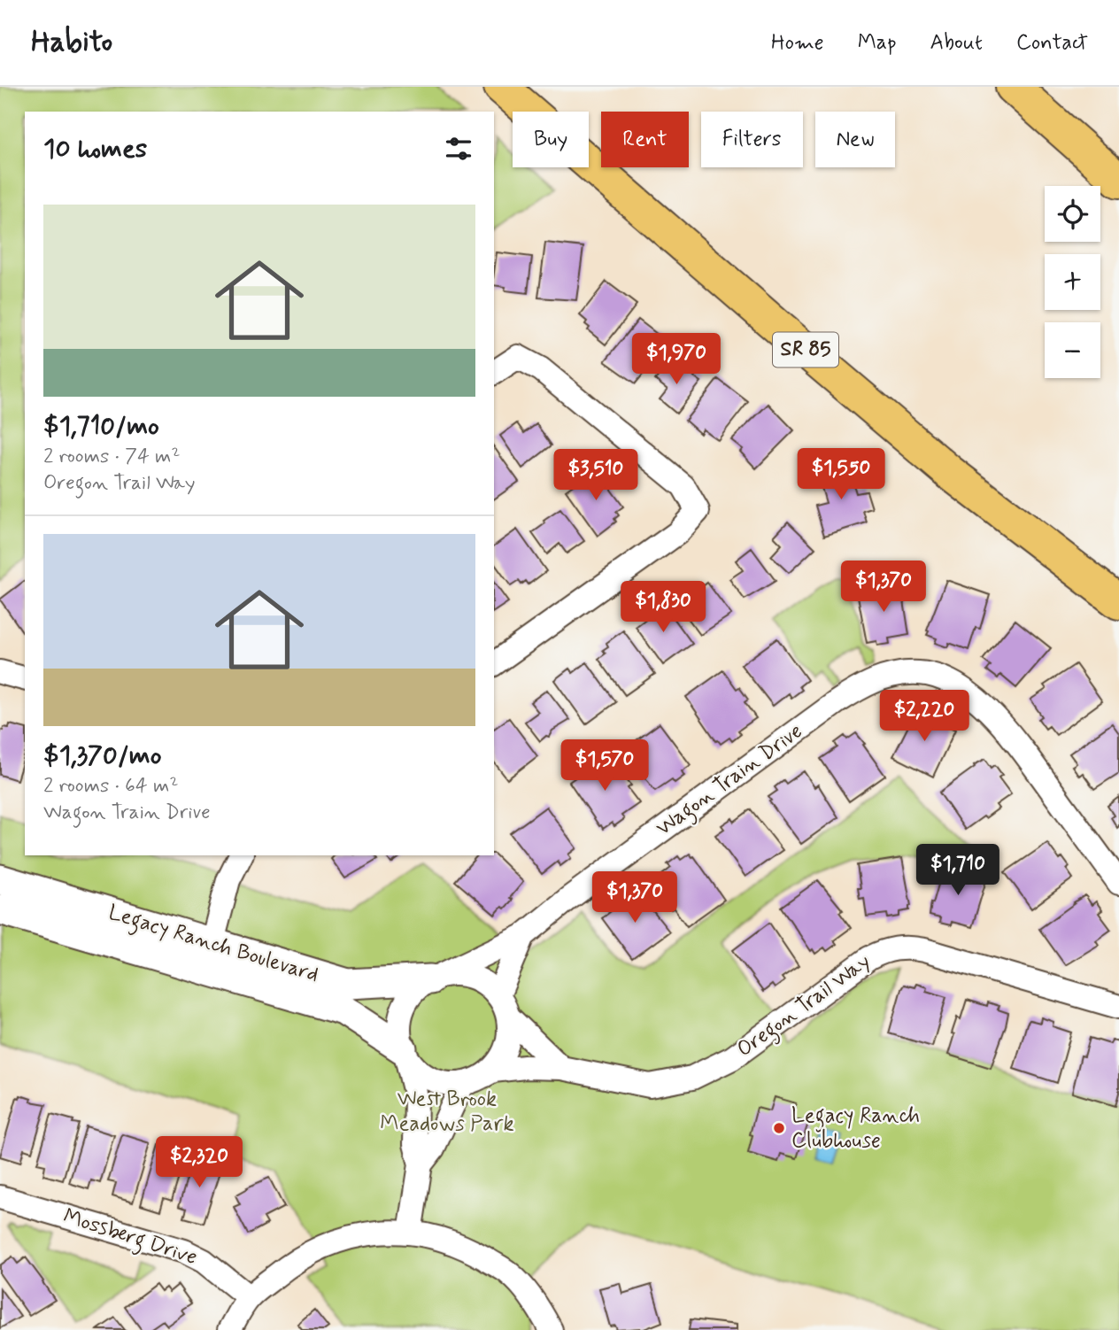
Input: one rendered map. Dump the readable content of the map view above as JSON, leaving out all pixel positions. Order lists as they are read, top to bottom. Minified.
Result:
{"streets":{"highway":["SR 85"],"street":["Wagon Train Drive","Legacy Ranch Boulevard","Oregon Trail Way","Mossberg Drive"]},"crossings":[["Wagon Train Drive","Legacy Ranch Boulevard"],["Wagon Train Drive","Oregon Trail Way"],["Legacy Ranch Boulevard","Oregon Trail Way"]],"parks":["West Brook Meadows Park"],"places":["Legacy Ranch Clubhouse"],"page":{"header":"Habito","nav":["Home","Map","About","Contact"],"chip":["Buy","Rent","Filters","New"],"heading":"10 homes","map_buttons":["+","−"],"list":[{"name":"$1,710/mo","note":"2 rooms · 74 m² · Oregon Trail Way"},{"name":"$1,370/mo","note":"2 rooms · 64 m² · Wagon Train Drive"}],"price":["$1,970","$1,550","$3,510","$1,370","$1,830","$2,220","$1,570","$1,710","$1,370","$2,320"]}}
